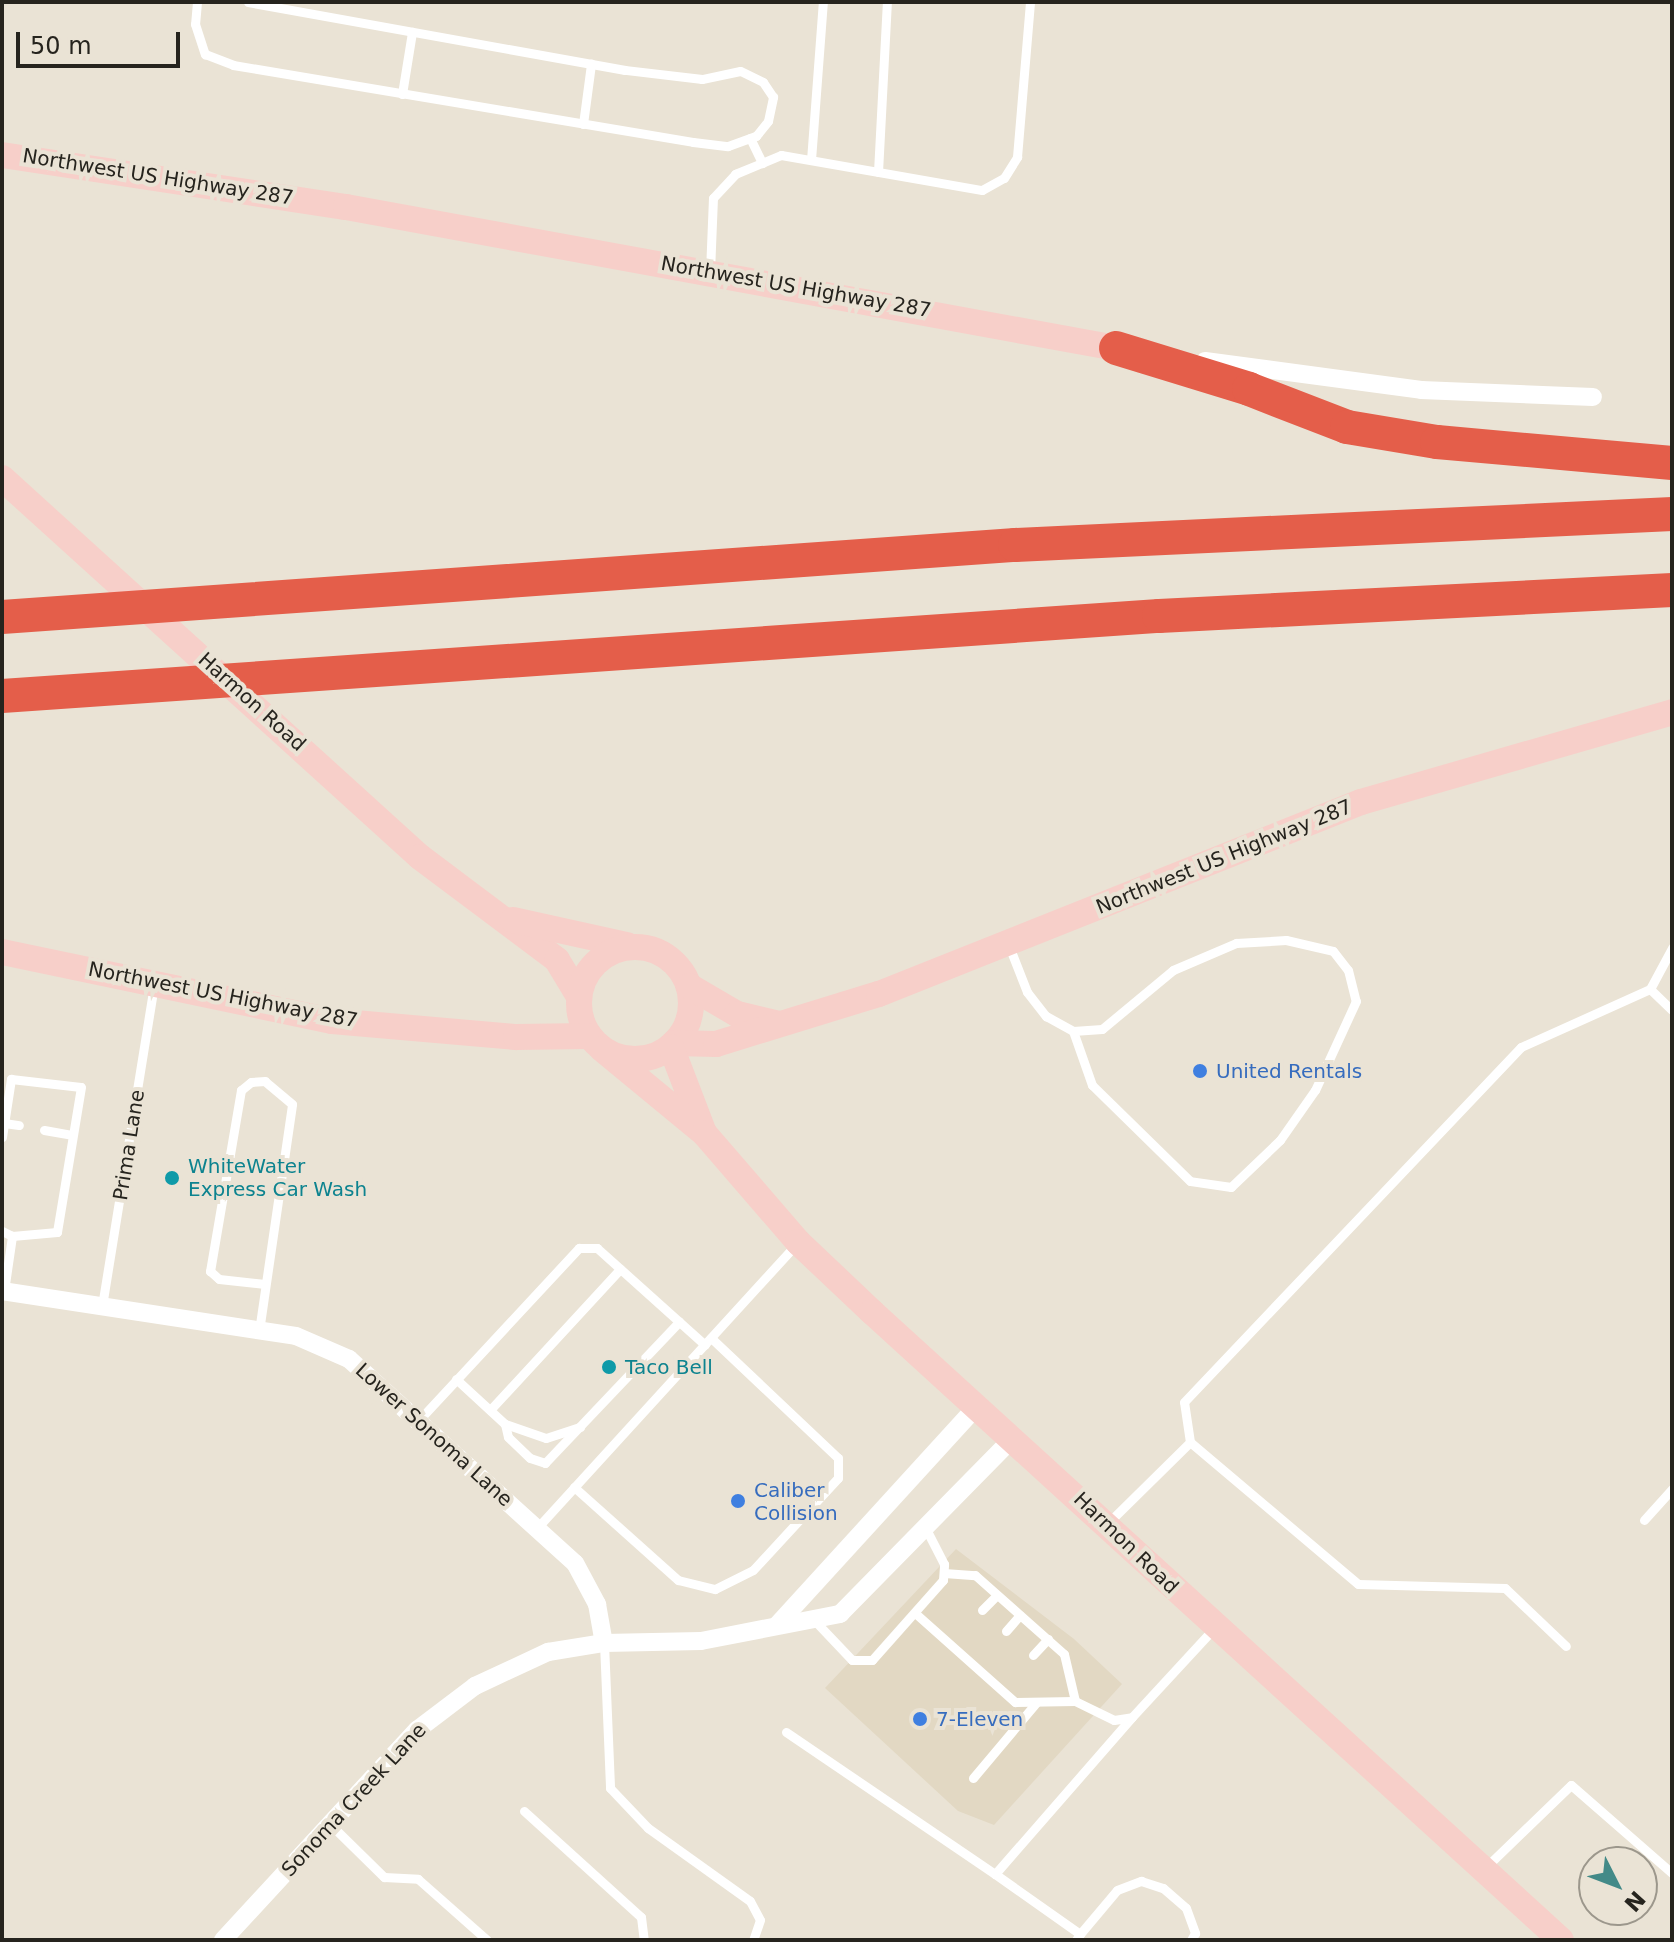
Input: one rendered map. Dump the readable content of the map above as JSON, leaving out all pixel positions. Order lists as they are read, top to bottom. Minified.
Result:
{"streets":{"main road":["Northwest US Highway 287","Harmon Road"],"street":["Lower Sonoma Lane","Sonoma Creek Lane"],"lane":["Prima Lane"]},"crossings":[["Northwest US Highway 287","Harmon Road"],["Northwest US Highway 287","Prima Lane"],["Harmon Road","Sonoma Creek Lane"],["Prima Lane","Lower Sonoma Lane"],["Lower Sonoma Lane","Sonoma Creek Lane"]],"places":["United Rentals","WhiteWater Express Car Wash","Taco Bell","Caliber Collision","7-Eleven"],"scale_bar":"50 m","north":"bottom right"}
